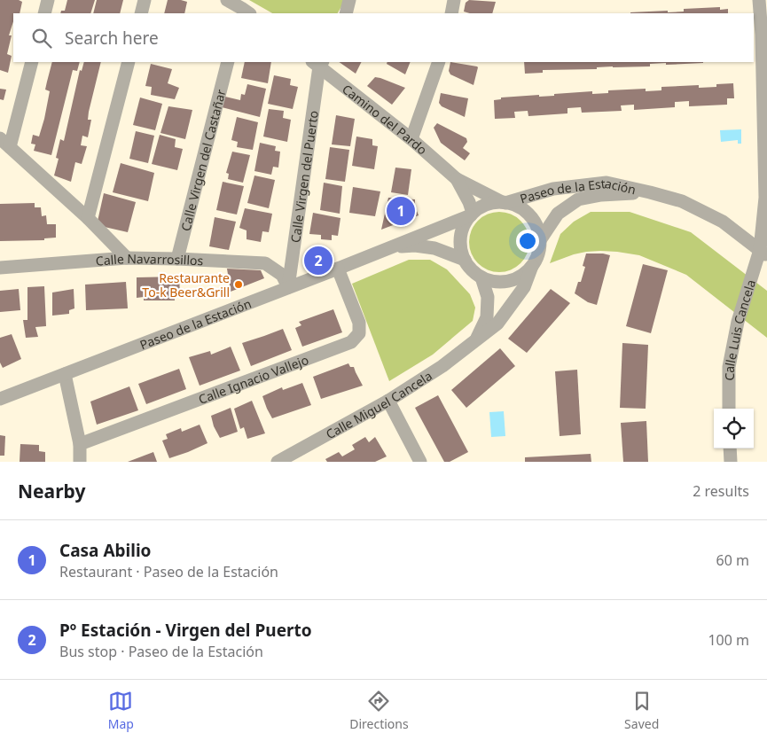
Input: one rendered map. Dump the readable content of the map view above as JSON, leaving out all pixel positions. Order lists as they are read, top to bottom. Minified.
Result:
{"streets":{"street":["Camino del Pardo","Calle Virgen del Castañar","Calle Virgen del Puerto","Paseo de la Estación","Calle Navarrosillos","Calle Luis Cancela","Calle Ignacio Vallejo","Calle Miguel Cancela"]},"crossings":[["Camino del Pardo","Calle Virgen del Puerto"],["Camino del Pardo","Paseo de la Estación"],["Camino del Pardo","Calle Miguel Cancela"],["Calle Virgen del Castañar","Calle Navarrosillos"],["Calle Virgen del Puerto","Paseo de la Estación"],["Calle Virgen del Puerto","Calle Navarrosillos"],["Paseo de la Estación","Calle Navarrosillos"],["Paseo de la Estación","Calle Luis Cancela"],["Paseo de la Estación","Calle Ignacio Vallejo"],["Paseo de la Estación","Calle Miguel Cancela"]],"places":["Restaurante To-k Beer&Grill"],"page":{"search":"Search here","pins":["1","2"],"heading":["Nearby","2 results"],"list":[{"mark":"1","name":"Casa Abilio","note":"Restaurant · Paseo de la Estación","value":"60 m"},{"mark":"2","name":"Pº Estación - Virgen del Puerto","note":"Bus stop · Paseo de la Estación","value":"100 m"}],"nav":["Map","Directions","Saved"]}}
